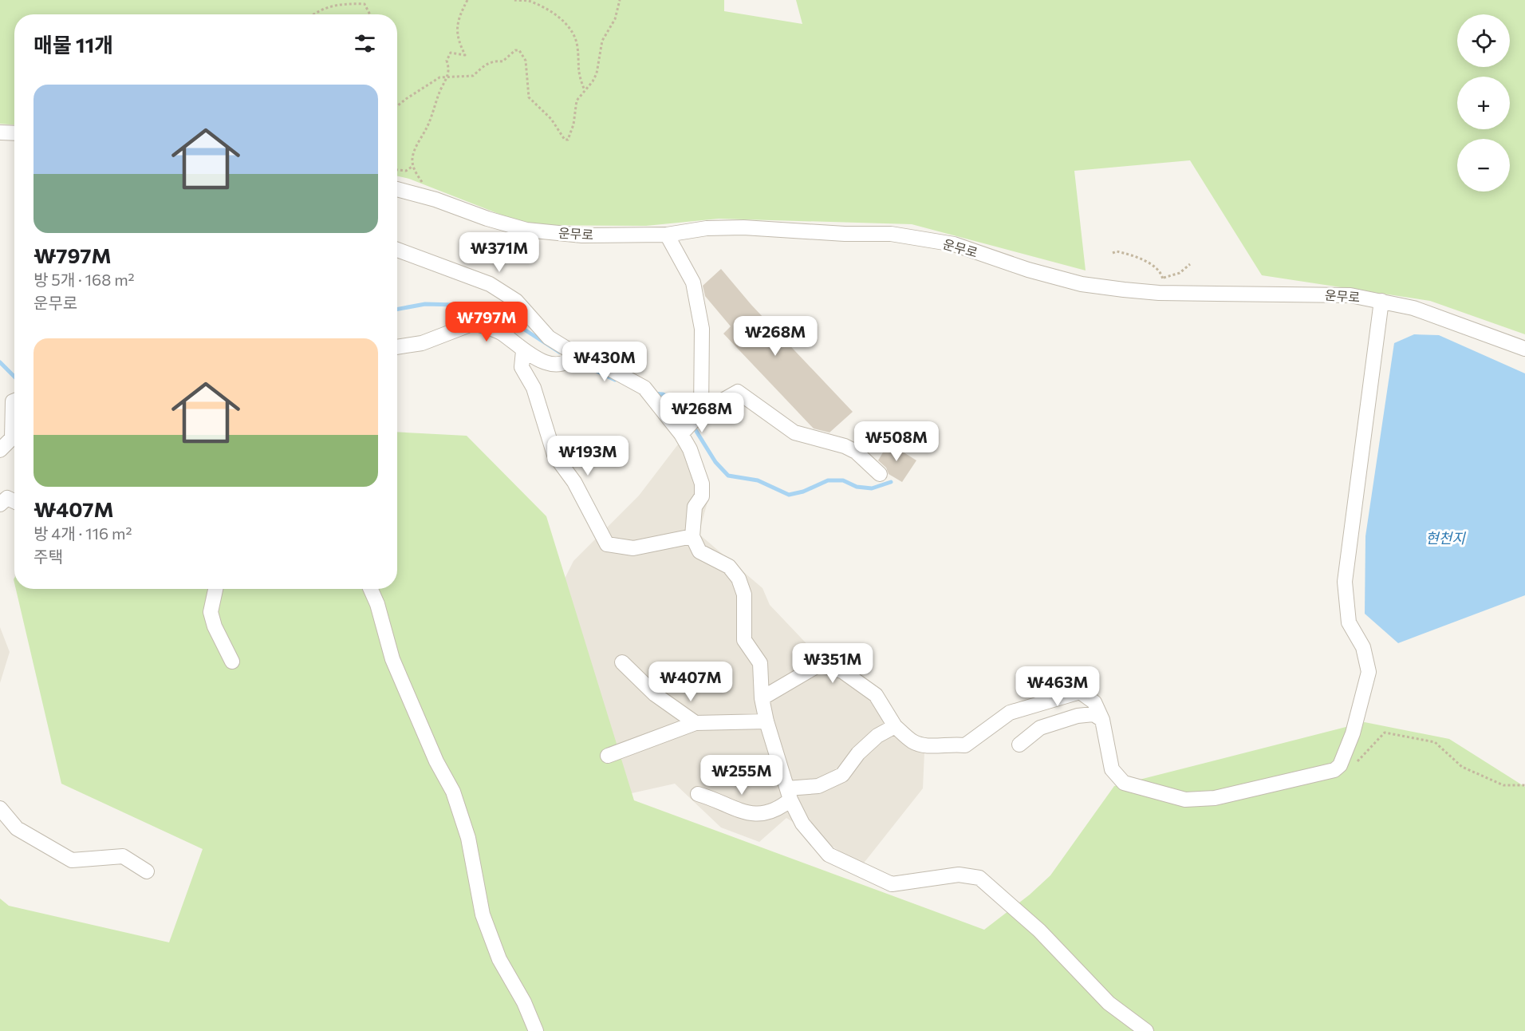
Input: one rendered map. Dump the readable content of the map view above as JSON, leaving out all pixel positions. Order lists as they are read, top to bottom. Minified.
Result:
{"streets":{"street":["운무로"]},"water":["현천지"],"page":{"map_buttons":["+","−"],"heading":"매물 11개","list":[{"name":"₩797M","note":"방 5개 · 168 m² · 운무로"},{"name":"₩407M","note":"방 4개 · 116 m² · 주택"}],"price":["₩371M","₩797M","₩268M","₩430M","₩268M","₩508M","₩193M","₩351M","₩407M","₩463M","₩255M"]}}
